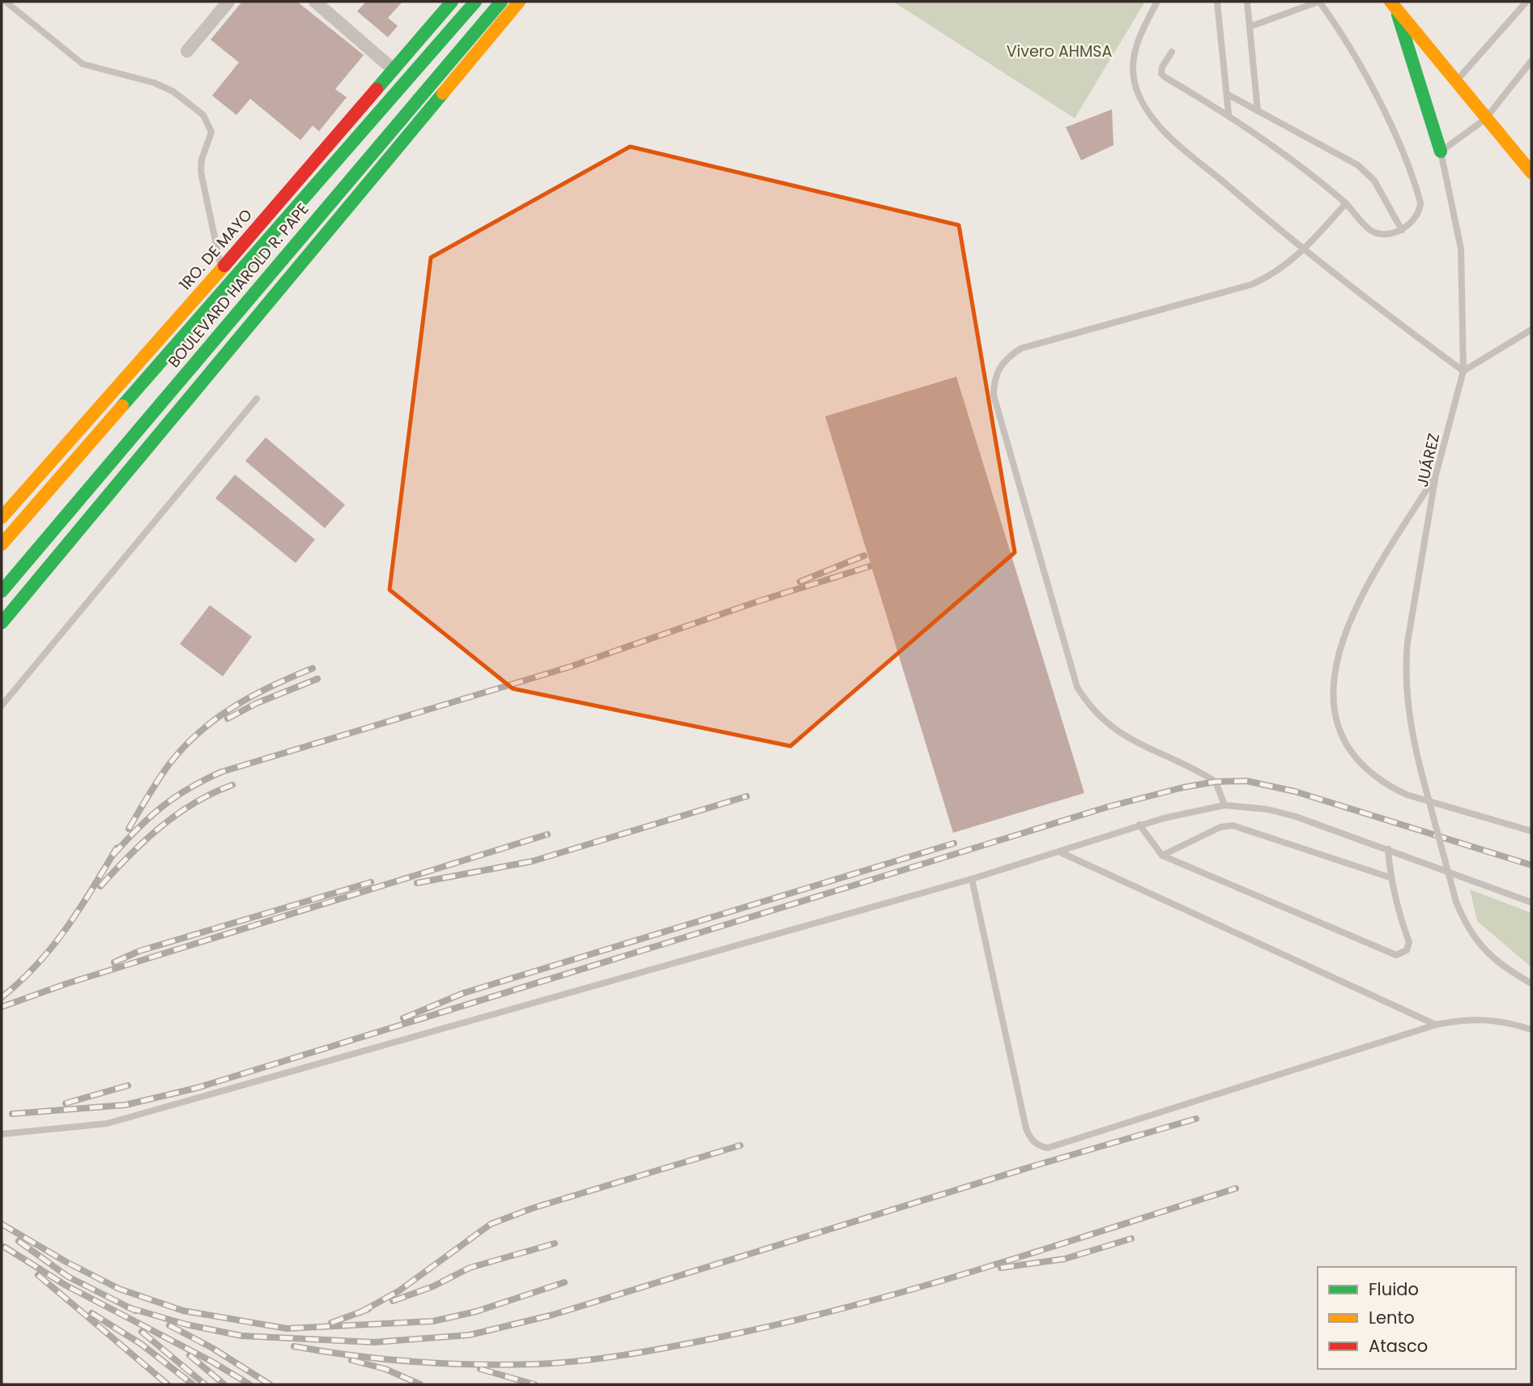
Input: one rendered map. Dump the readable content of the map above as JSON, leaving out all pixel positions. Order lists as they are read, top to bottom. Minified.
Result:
{"streets":{"main road":["1RO. DE MAYO","BOULEVARD HAROLD R. PAPE"],"lane":["JUÁREZ"]},"parks":["Vivero AHMSA"],"legend":["Fluido","Lento","Atasco"]}
